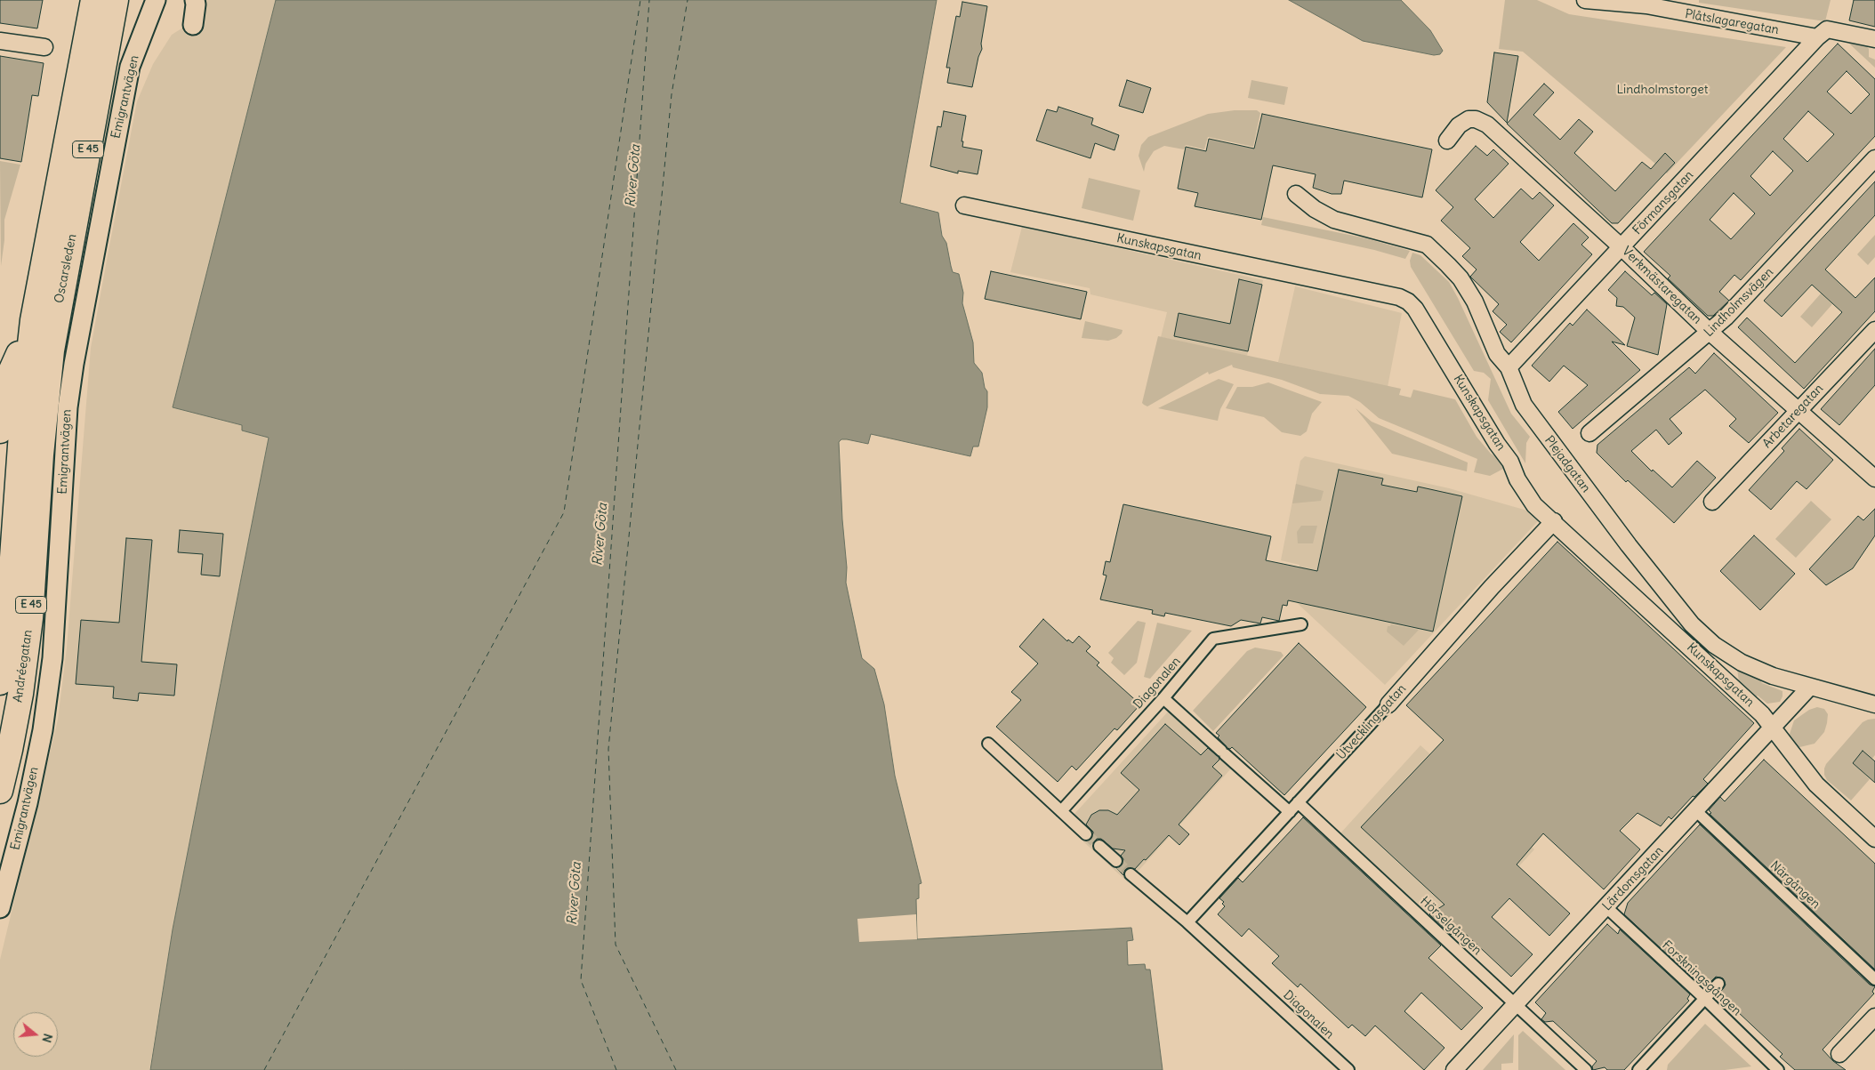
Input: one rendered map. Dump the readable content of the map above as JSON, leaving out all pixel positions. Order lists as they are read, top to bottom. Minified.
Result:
{"streets":{"highway":["E 45","Oscarsleden","Andréegatan"],"street":["Plåtslagaregatan","Emigrantvägen","Förmansgatan","Kunskapsgatan","Verkmästaregatan","Lindholmsvägen","Arbetaregatan","Plejadgatan","Diagonalen","Utvecklingsgatan","Lärdomsgatan","Närgången","Hörselgången","Forskningsgången"]},"crossings":[["Plåtslagaregatan","Förmansgatan"],["Förmansgatan","Verkmästaregatan"],["Förmansgatan","Plejadgatan"],["Kunskapsgatan","Utvecklingsgatan"],["Kunskapsgatan","Lärdomsgatan"],["Oscarsleden","Andréegatan"],["Verkmästaregatan","Lindholmsvägen"],["Verkmästaregatan","Arbetaregatan"],["Plejadgatan","Lärdomsgatan"],["Diagonalen","Utvecklingsgatan"],["Utvecklingsgatan","Hörselgången"],["Lärdomsgatan","Närgången"],["Lärdomsgatan","Hörselgången"],["Lärdomsgatan","Forskningsgången"]],"water":["River Göta"],"parks":["Lindholmstorget"],"north":"right"}
